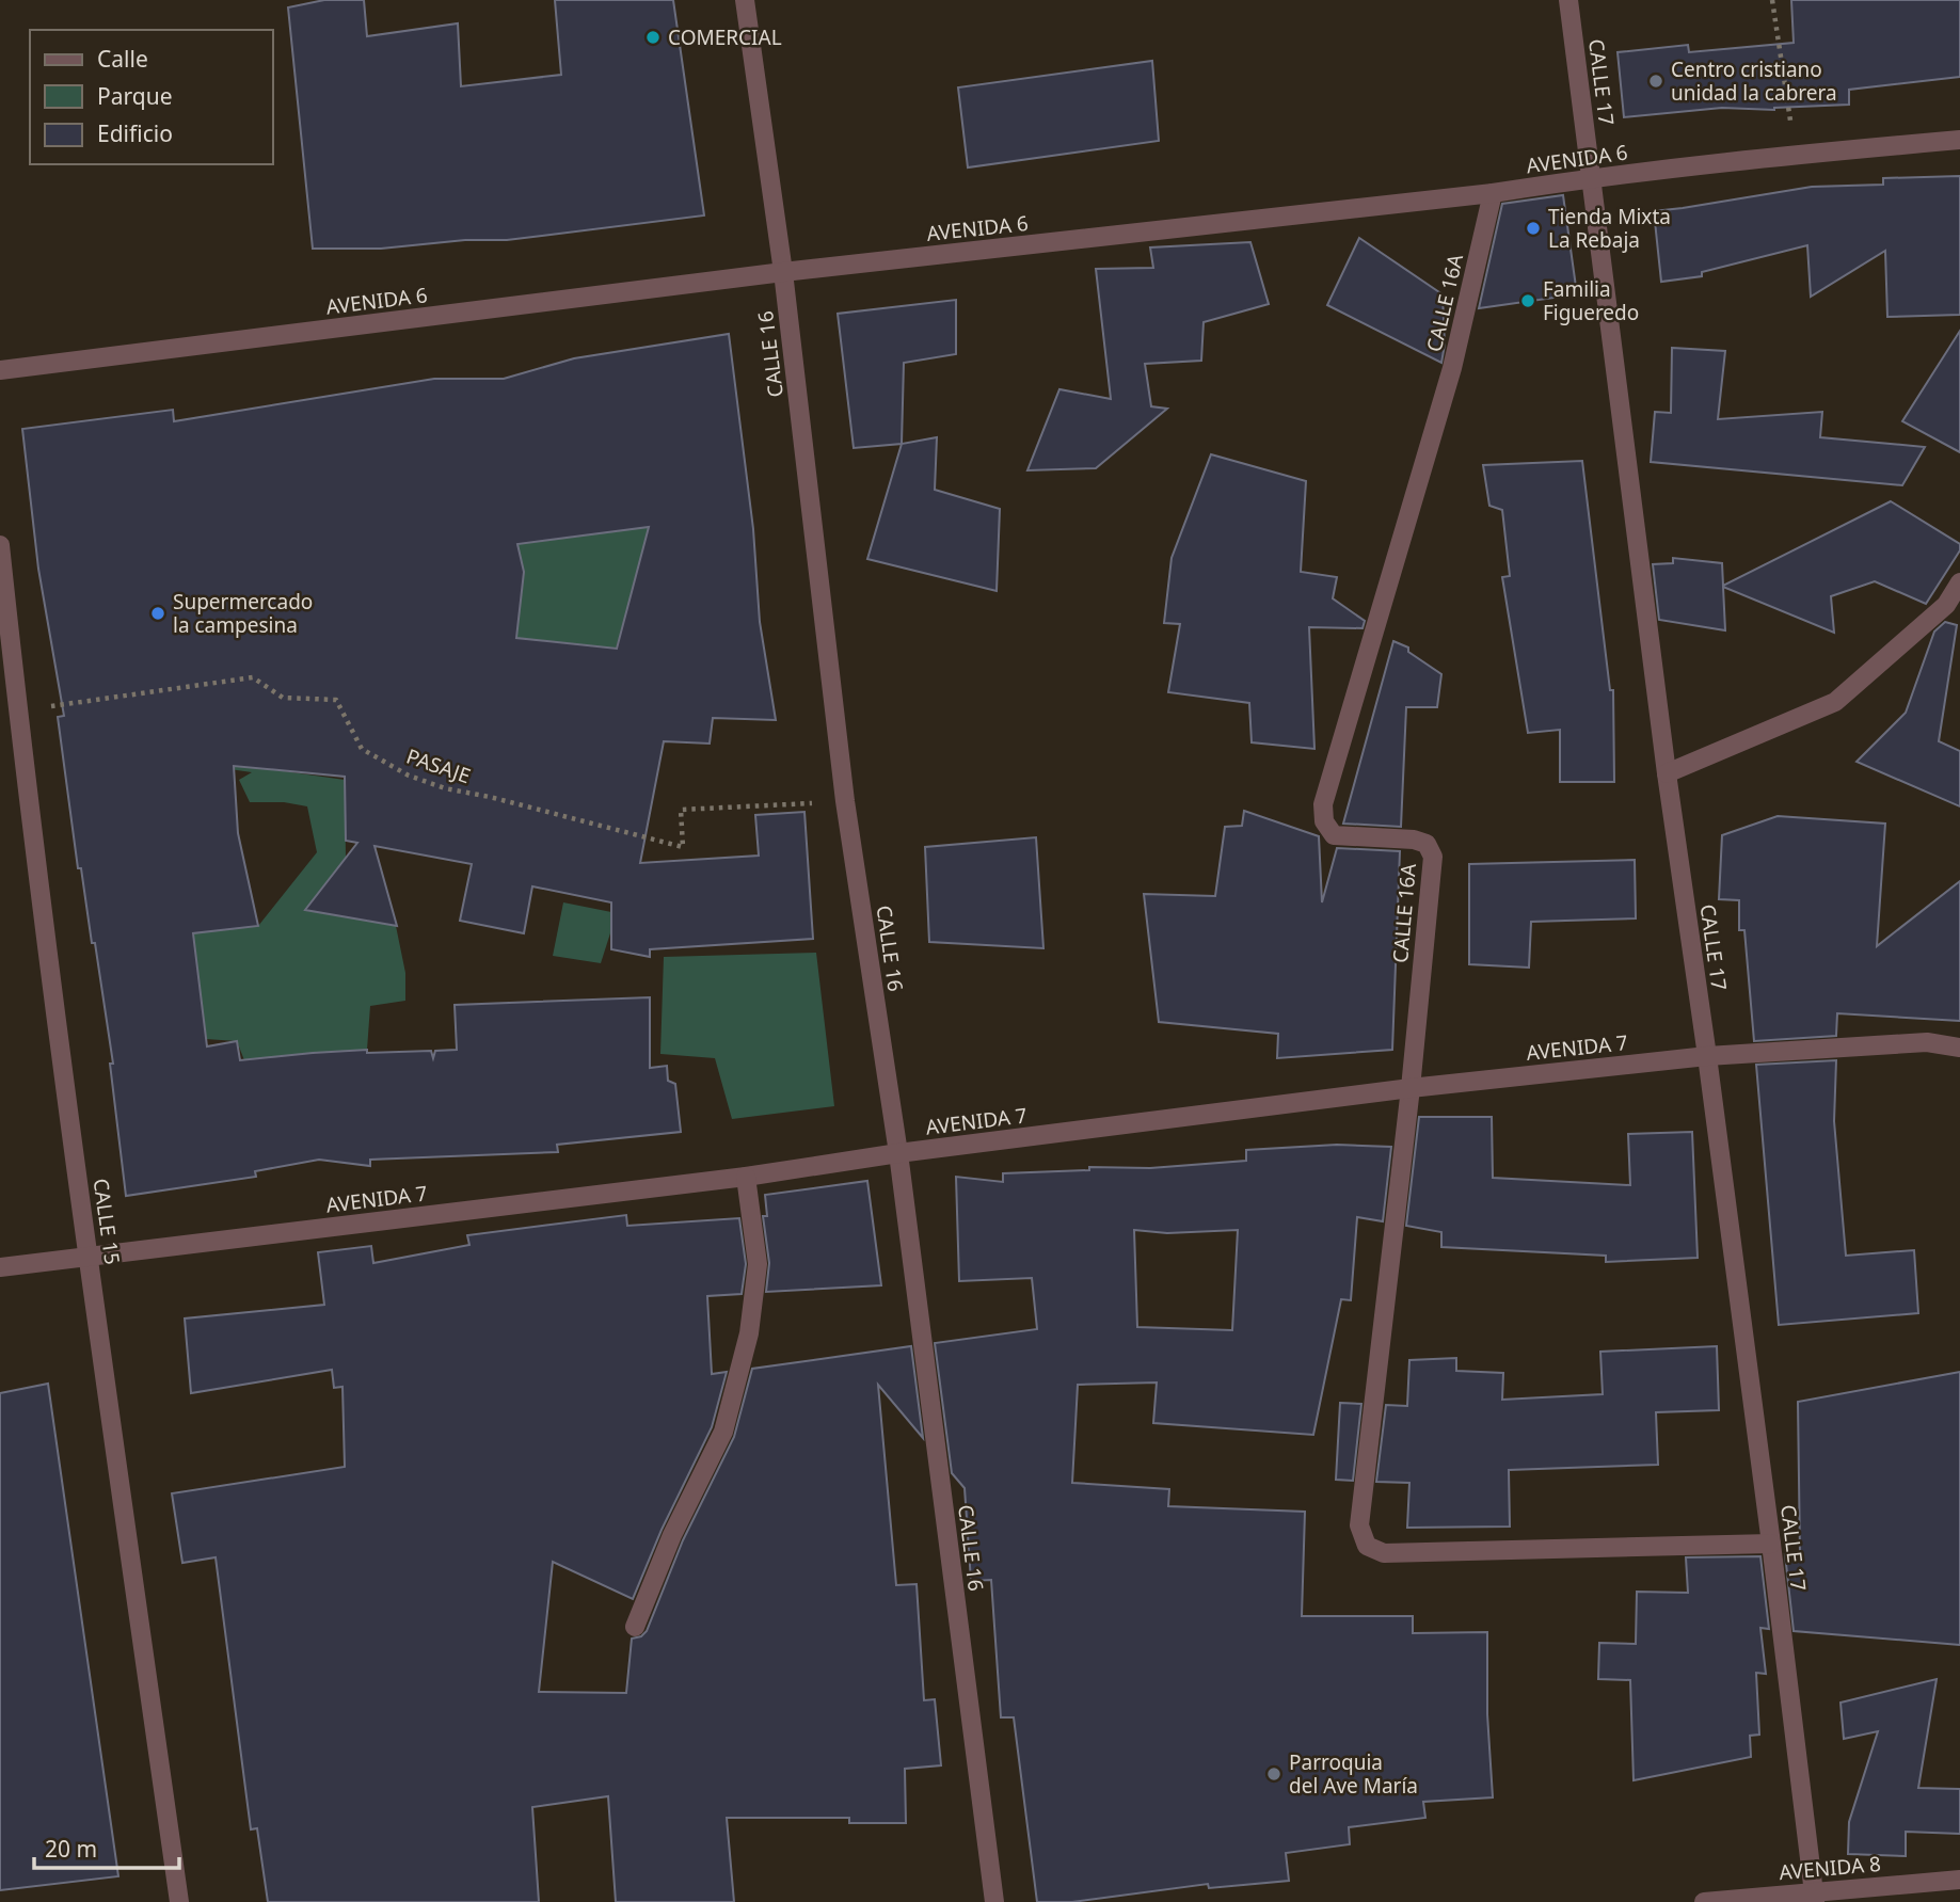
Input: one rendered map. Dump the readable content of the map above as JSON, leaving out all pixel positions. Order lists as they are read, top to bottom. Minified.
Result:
{"streets":{"street":["CALLE 17","AVENIDA 6","CALLE 16A","CALLE 16","AVENIDA 7","CALLE 15","AVENIDA 8"],"path":["PASAJE"]},"crossings":[["CALLE 17","AVENIDA 6"],["CALLE 17","CALLE 16A"],["CALLE 17","AVENIDA 7"],["CALLE 17","AVENIDA 8"],["AVENIDA 6","CALLE 16A"],["AVENIDA 6","CALLE 16"],["CALLE 16A","AVENIDA 7"],["CALLE 16","PASAJE"],["CALLE 16","AVENIDA 7"],["PASAJE","CALLE 15"],["AVENIDA 7","CALLE 15"]],"places":["COMERCIAL","Centro cristiano unidad la cabrera","Tienda Mixta La Rebaja","Familia Figueredo","Supermercado la campesina","Parroquia del Ave María"],"legend":["Calle","Parque","Edificio"],"scale_bar":"20 m"}
